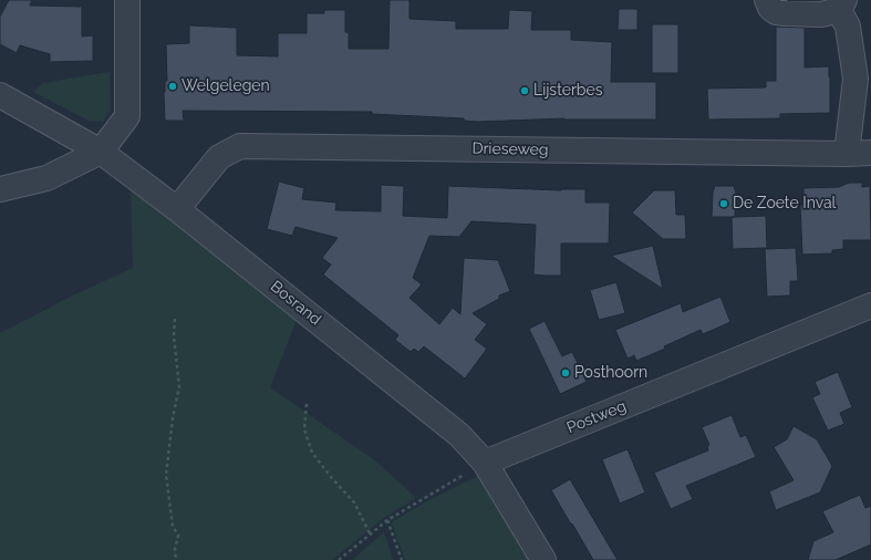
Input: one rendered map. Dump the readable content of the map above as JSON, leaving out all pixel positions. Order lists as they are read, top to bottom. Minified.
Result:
{"streets":{"street":["Drieseweg","Bosrand","Postweg"]},"crossings":[["Drieseweg","Bosrand"],["Bosrand","Postweg"]],"places":["Welgelegen","Lijsterbes","De Zoete Inval","Posthoorn"]}
